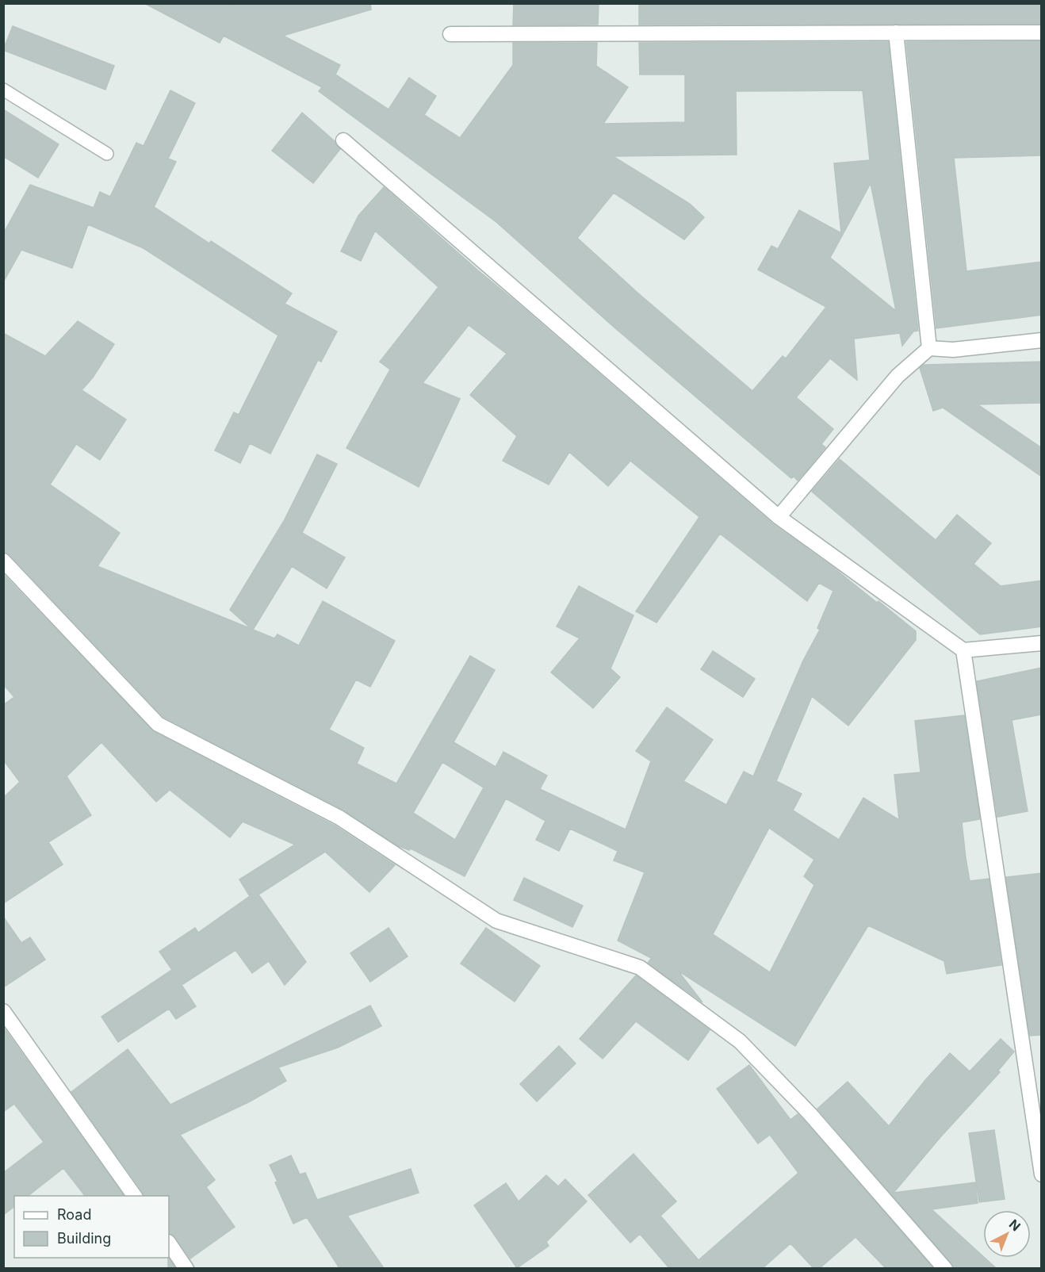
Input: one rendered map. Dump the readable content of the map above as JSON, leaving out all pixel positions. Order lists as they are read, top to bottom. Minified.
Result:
{"legend":["Road","Building"],"north":"top right"}
